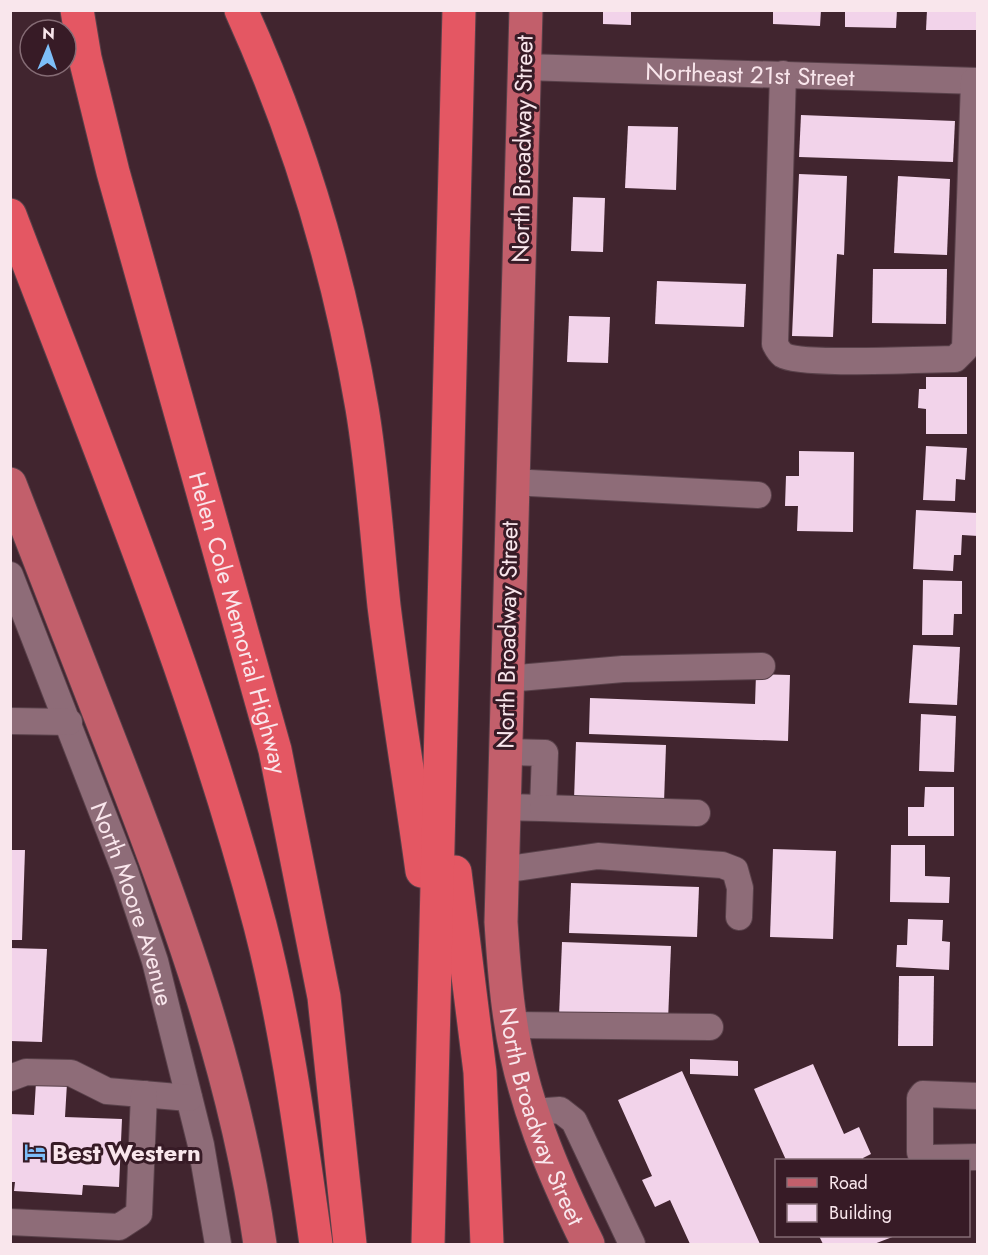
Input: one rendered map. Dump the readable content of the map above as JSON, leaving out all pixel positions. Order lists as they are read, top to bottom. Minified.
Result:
{"streets":{"highway":["Helen Cole Memorial Highway"],"main road":["North Broadway Street"],"street":["Northeast 21st Street","North Moore Avenue"]},"crossings":[["Northeast 21st Street","North Broadway Street"]],"places":{"hotel":["Best Western"]},"legend":["Road","Building"],"north":"top"}
